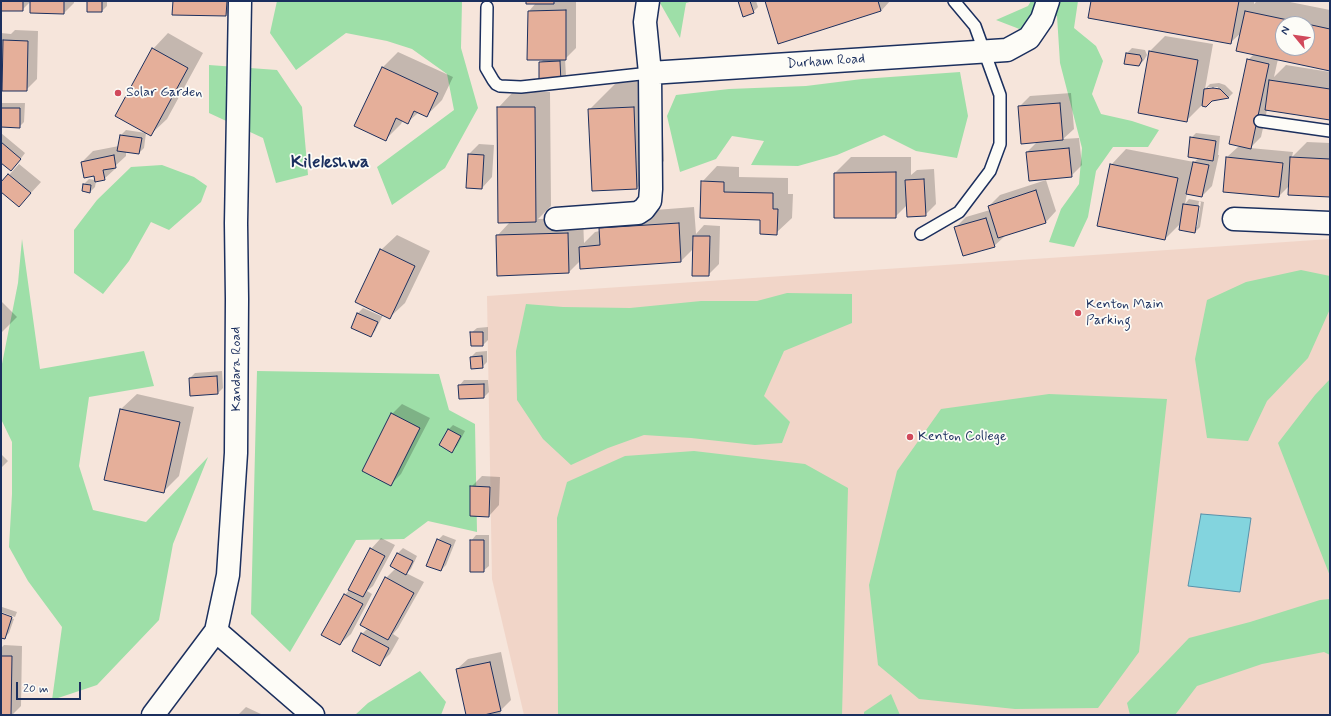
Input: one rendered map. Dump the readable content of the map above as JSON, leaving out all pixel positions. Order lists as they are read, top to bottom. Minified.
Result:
{"streets":{"street":["Durham Road","Kandara Road"]},"districts":["Kileleshwa"],"places":["Solar Garden","Kenton Main Parking","Kenton College"],"scale_bar":"20 m","north":"top left"}
